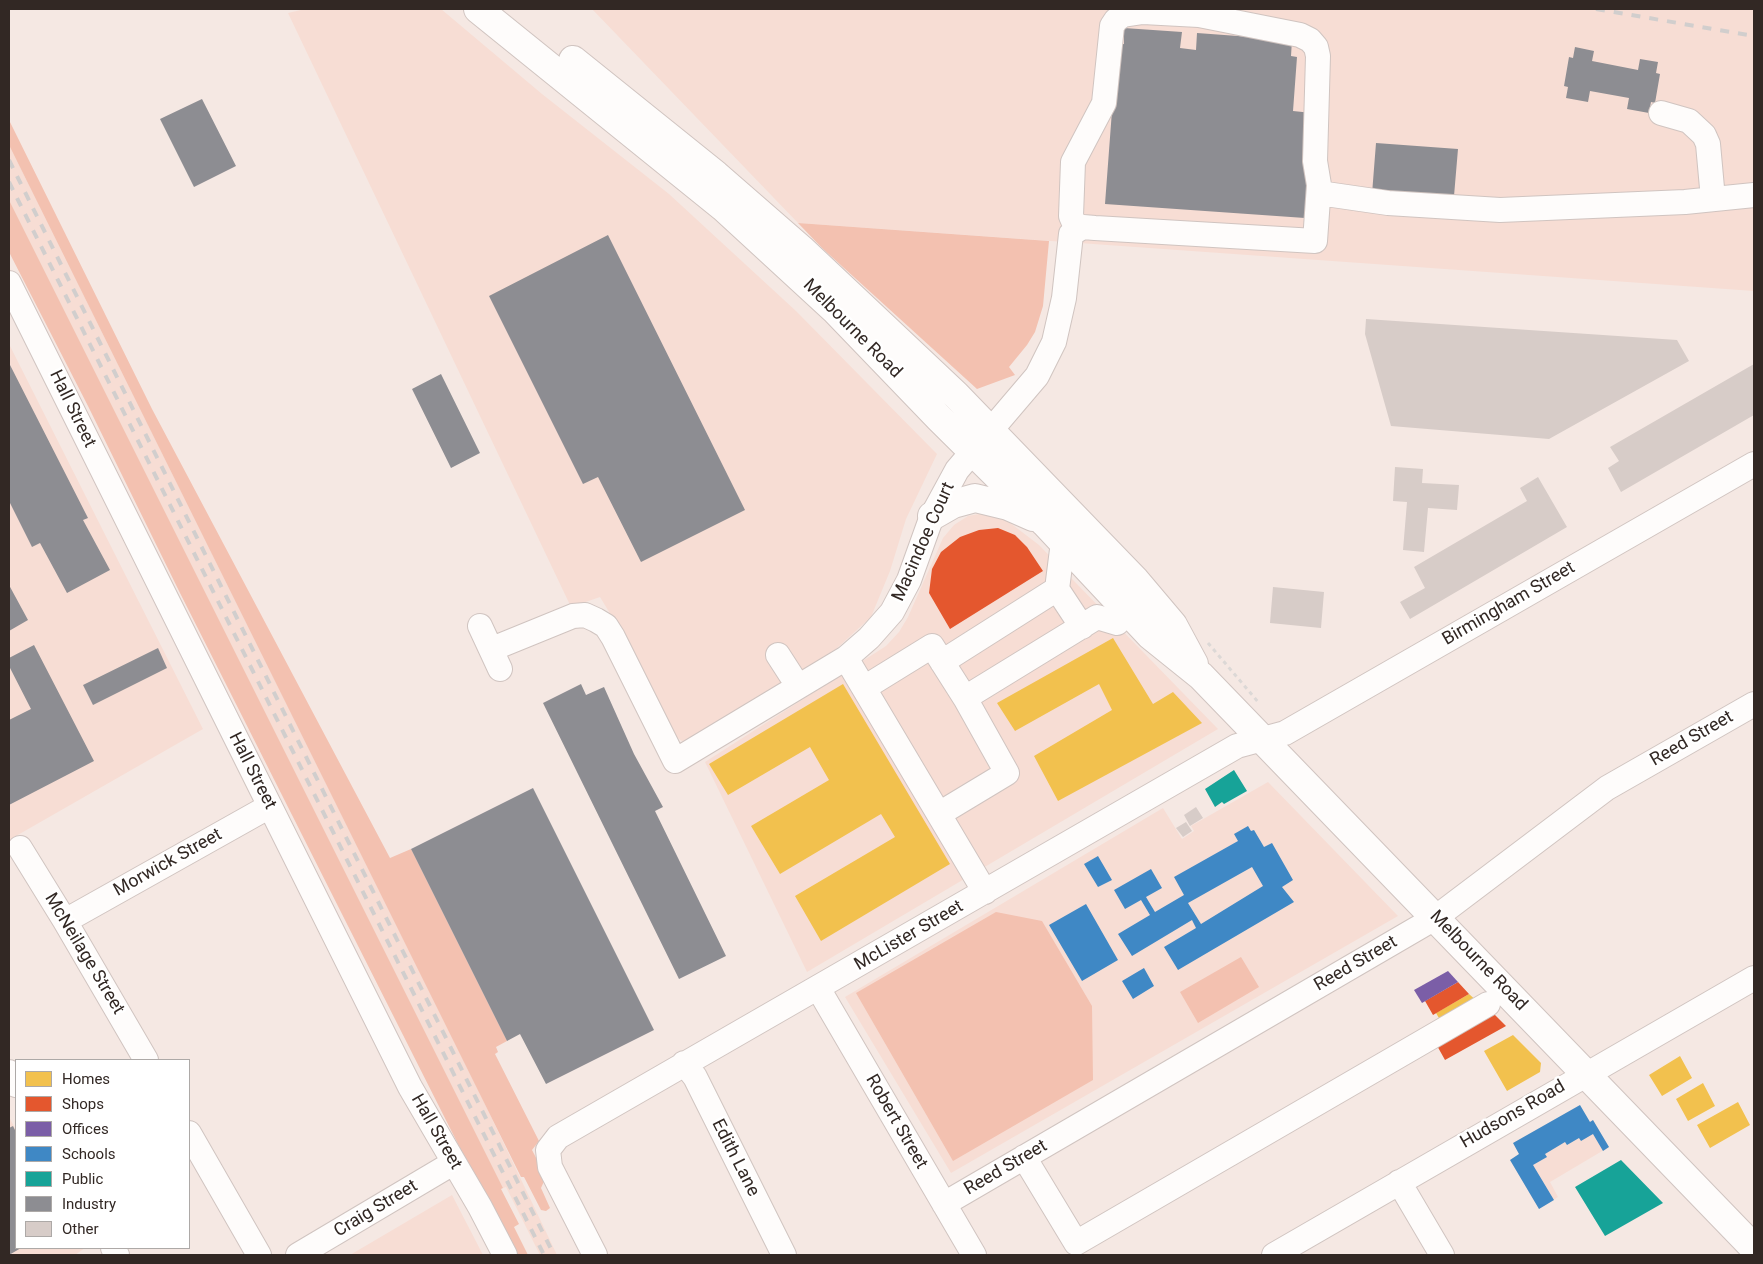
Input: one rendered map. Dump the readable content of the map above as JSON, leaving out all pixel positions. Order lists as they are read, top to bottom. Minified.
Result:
{"streets":{"main road":["Melbourne Road"],"street":["Hall Street","Macindoe Court","Birmingham Street","Reed Street","Morwick Street","McLister Street","McNeilage Street","Hudsons Road","Robert Street","Edith Lane","Craig Street"]},"crossings":[["Melbourne Road","Macindoe Court"],["Melbourne Road","Birmingham Street"],["Melbourne Road","Reed Street"],["Melbourne Road","McLister Street"],["Melbourne Road","Hudsons Road"],["Hall Street","Morwick Street"],["Hall Street","Craig Street"],["Birmingham Street","McLister Street"],["Reed Street","Robert Street"],["Morwick Street","McNeilage Street"],["McLister Street","Robert Street"],["McLister Street","Edith Lane"]],"legend":["Homes","Shops","Offices","Schools","Public","Industry","Other"]}
